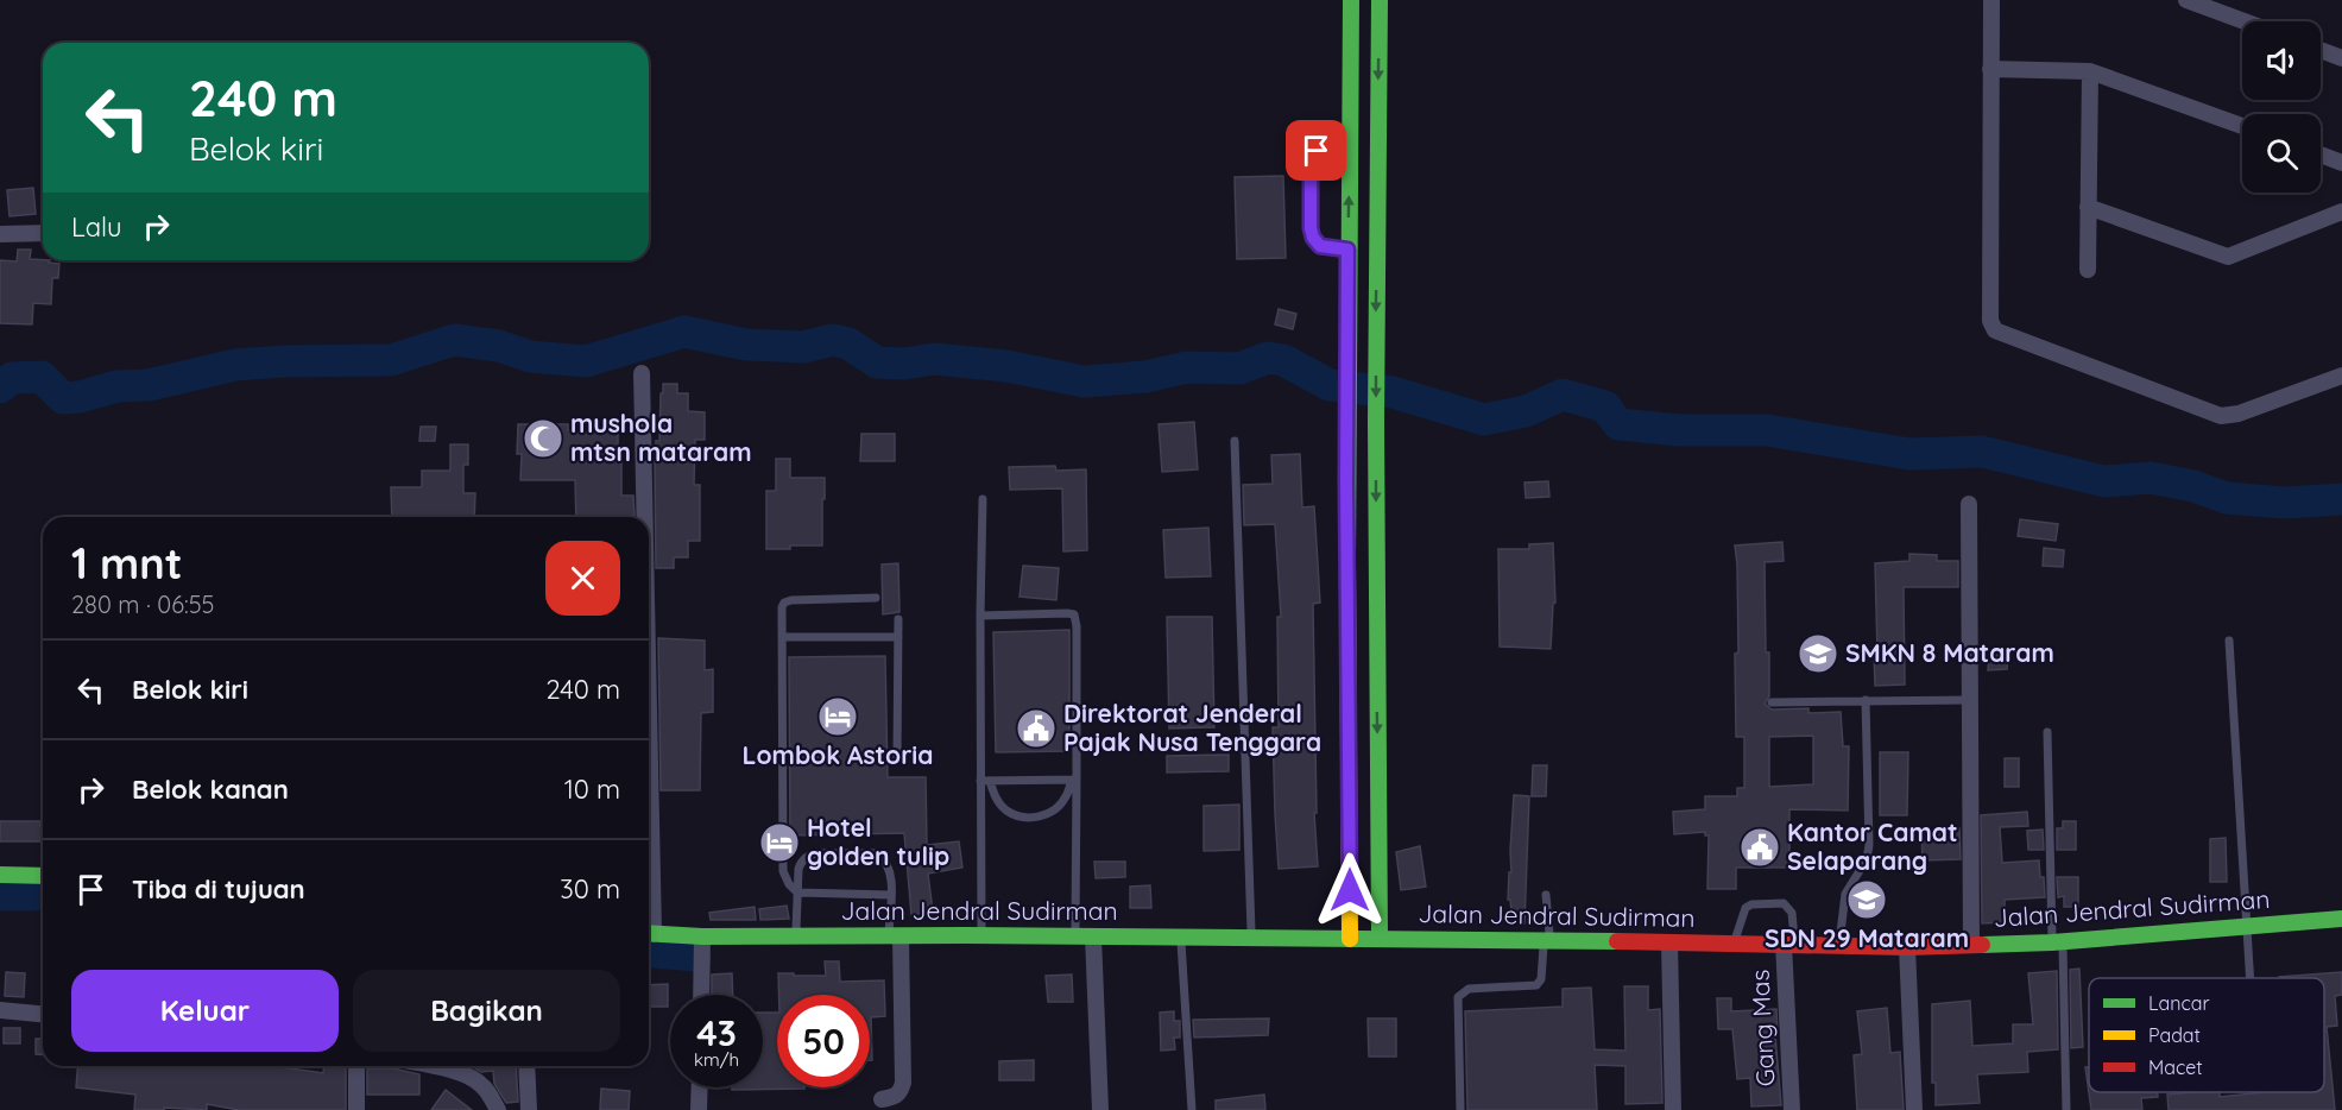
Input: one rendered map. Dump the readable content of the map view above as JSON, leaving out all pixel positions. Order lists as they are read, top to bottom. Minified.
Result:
{"streets":{"main road":["Jalan Jendral Sudirman"],"street":["Gang Mas"]},"crossings":[["Jalan Jendral Sudirman","Gang Mas"]],"places":{"mosque":["mushola mtsn mataram"],"school or university":["SMKN 8 Mataram","SDN 29 Mataram"],"hotel":["Lombok Astoria","Hotel golden tulip"],"public building":["Direktorat Jenderal Pajak Nusa Tenggara","Kantor Camat Selaparang"]},"legend":["Lancar","Padat","Macet"],"page":{"turn":["240 m","Belok kiri"],"then":"Lalu","heading":["1 mnt","280 m · 06:55"],"list":[{"name":"Belok kiri","value":"240 m"},{"name":"Belok kanan","value":"10 m"},{"name":"Tiba di tujuan","value":"30 m"}],"buttons":["Keluar","Bagikan"],"speed":"43 km/h","limit":"50"}}
